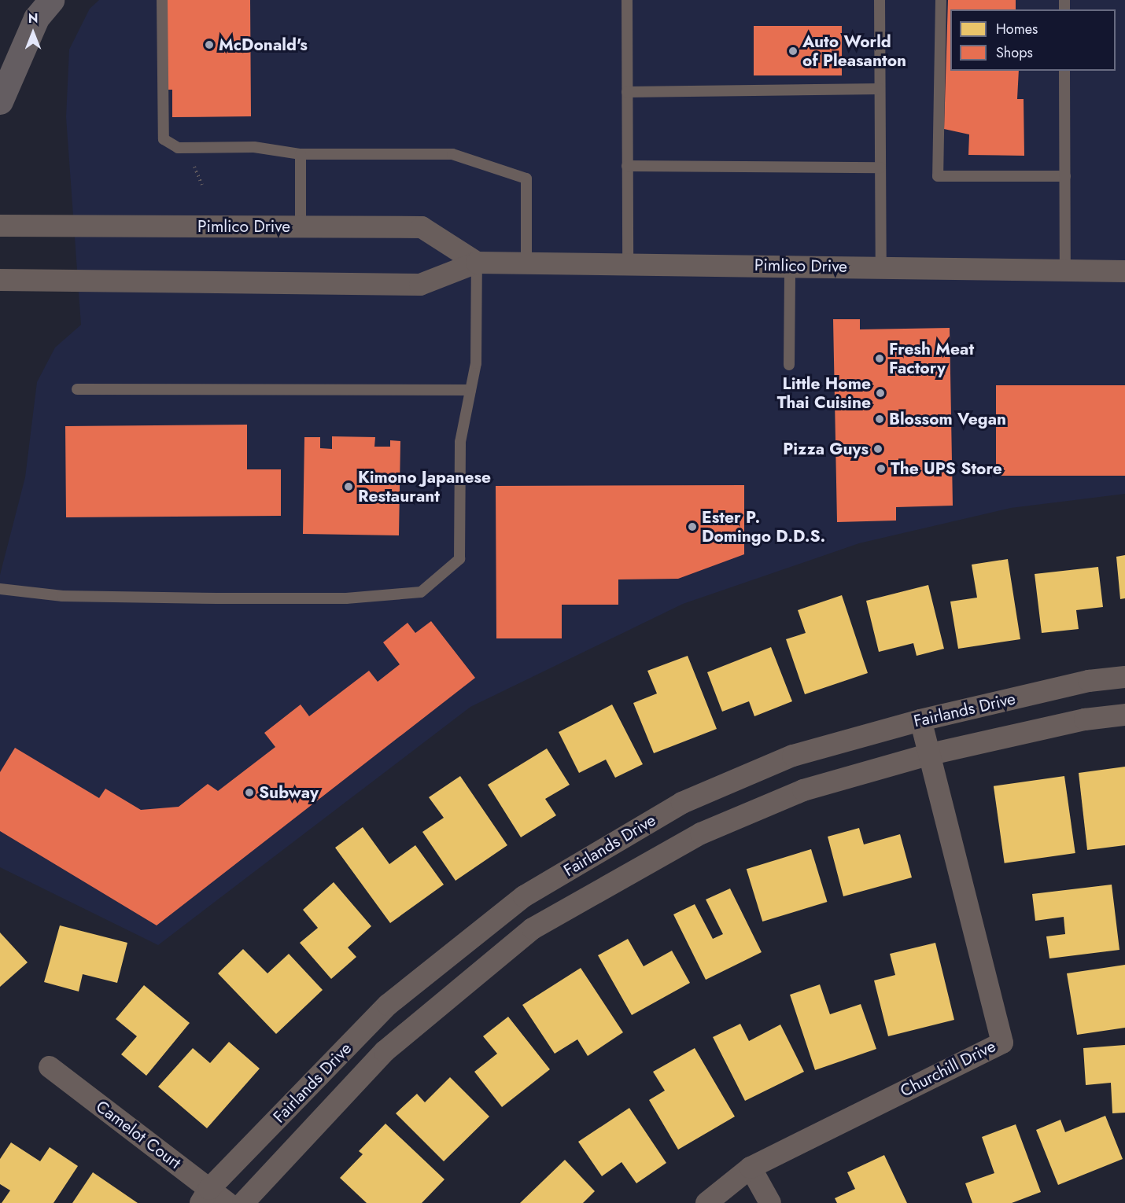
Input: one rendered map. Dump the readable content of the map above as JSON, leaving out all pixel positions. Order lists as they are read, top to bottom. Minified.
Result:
{"streets":{"street":["Pimlico Drive","Fairlands Drive","Churchill Drive","Camelot Court"]},"crossings":[["Fairlands Drive","Churchill Drive"],["Fairlands Drive","Camelot Court"]],"places":["McDonald's","Auto World of Pleasanton","Fresh Meat Factory","Little Home Thai Cuisine","Blossom Vegan","Pizza Guys","The UPS Store","Kimono Japanese Restaurant","Ester P. Domingo D.D.S.","Subway"],"legend":["Homes","Shops"],"north":"top"}
